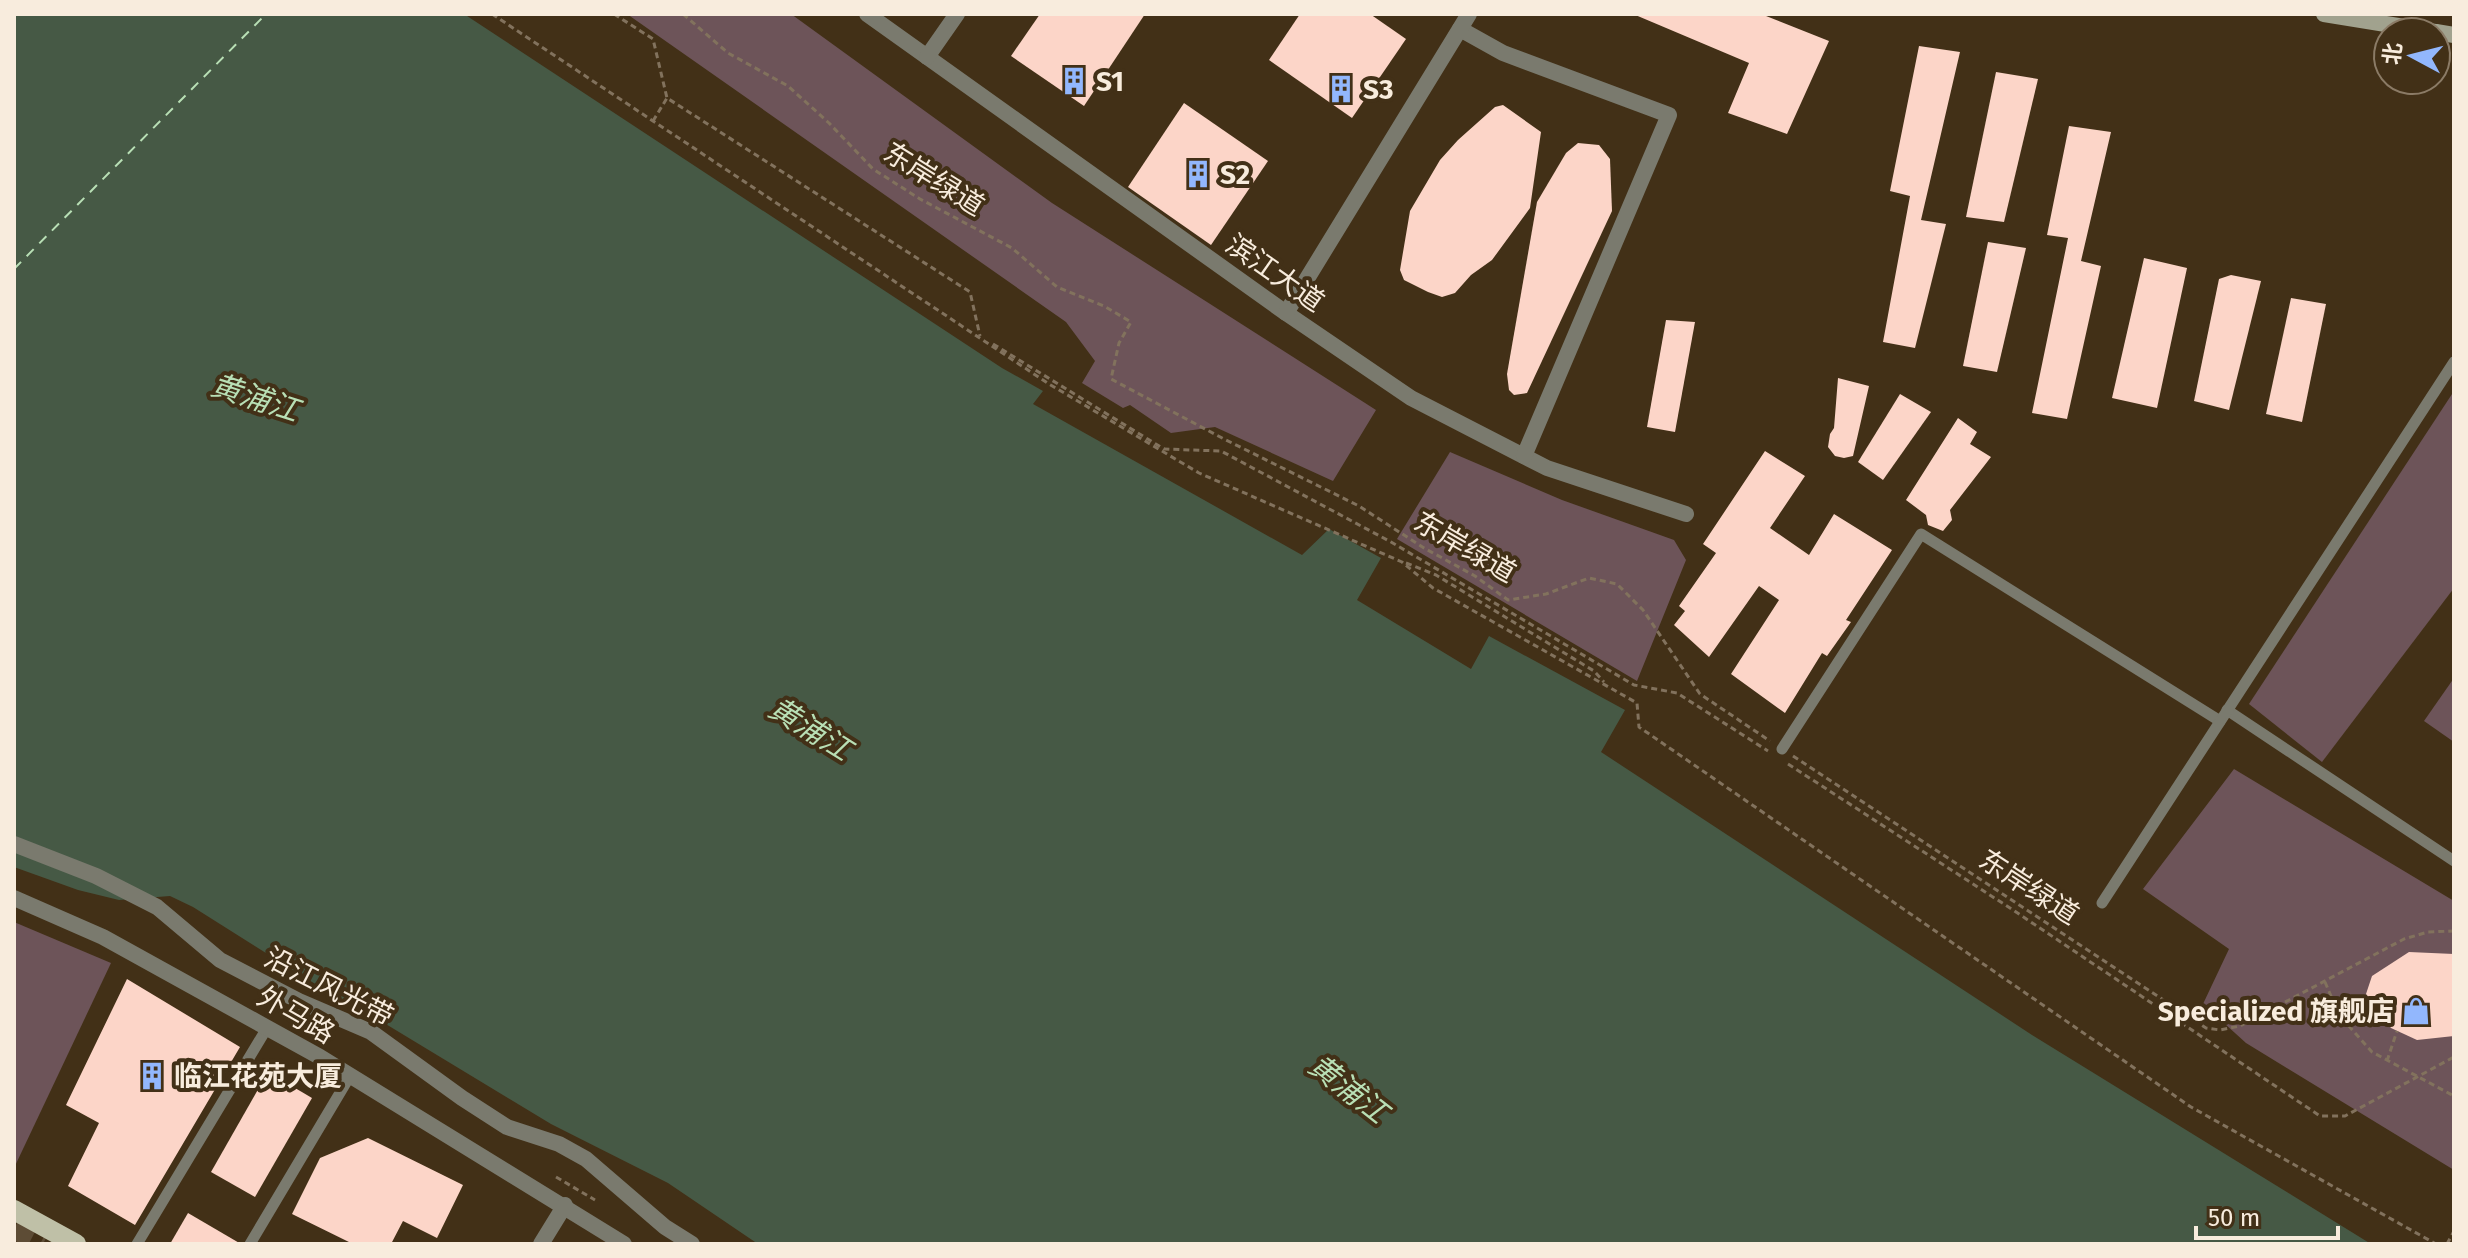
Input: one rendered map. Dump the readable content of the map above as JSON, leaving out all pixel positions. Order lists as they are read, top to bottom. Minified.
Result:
{"streets":{"street":["滨江大道","沿江风光带","外马路"],"path":["东岸绿道"]},"water":["黄浦江"],"places":{"building":["S1","S3","S2","临江花苑大厦"],"shop":["Specialized 旗舰店"]},"scale_bar":"50 m","north":"left"}
